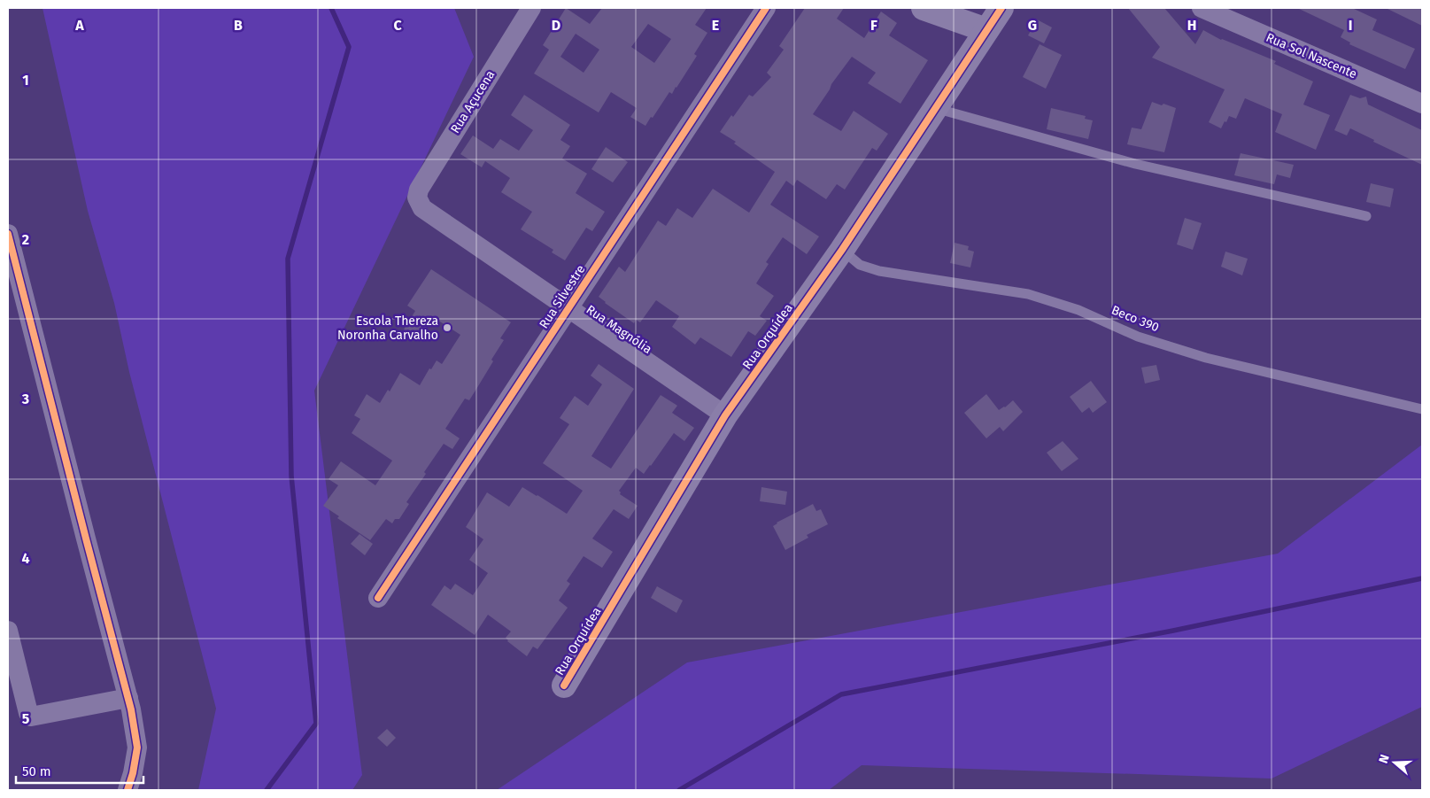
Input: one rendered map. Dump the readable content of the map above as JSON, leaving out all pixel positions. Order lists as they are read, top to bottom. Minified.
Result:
{"streets":{"street":["Rua Sol Nascente","Rua Açucena","Rua Silvestre","Rua Magnólia","Rua Orquídea"],"lane":["Beco 390"]},"crossings":[["Rua Açucena","Rua Magnólia"],["Rua Silvestre","Rua Magnólia"],["Beco 390","Rua Orquídea"],["Rua Magnólia","Rua Orquídea"]],"places":["Escola Thereza Noronha Carvalho"],"scale_bar":"50 m","north":"left","grid":{"columns":["A","B","C","D","E","F","G","H","I"],"rows":["1","2","3","4","5"]}}
